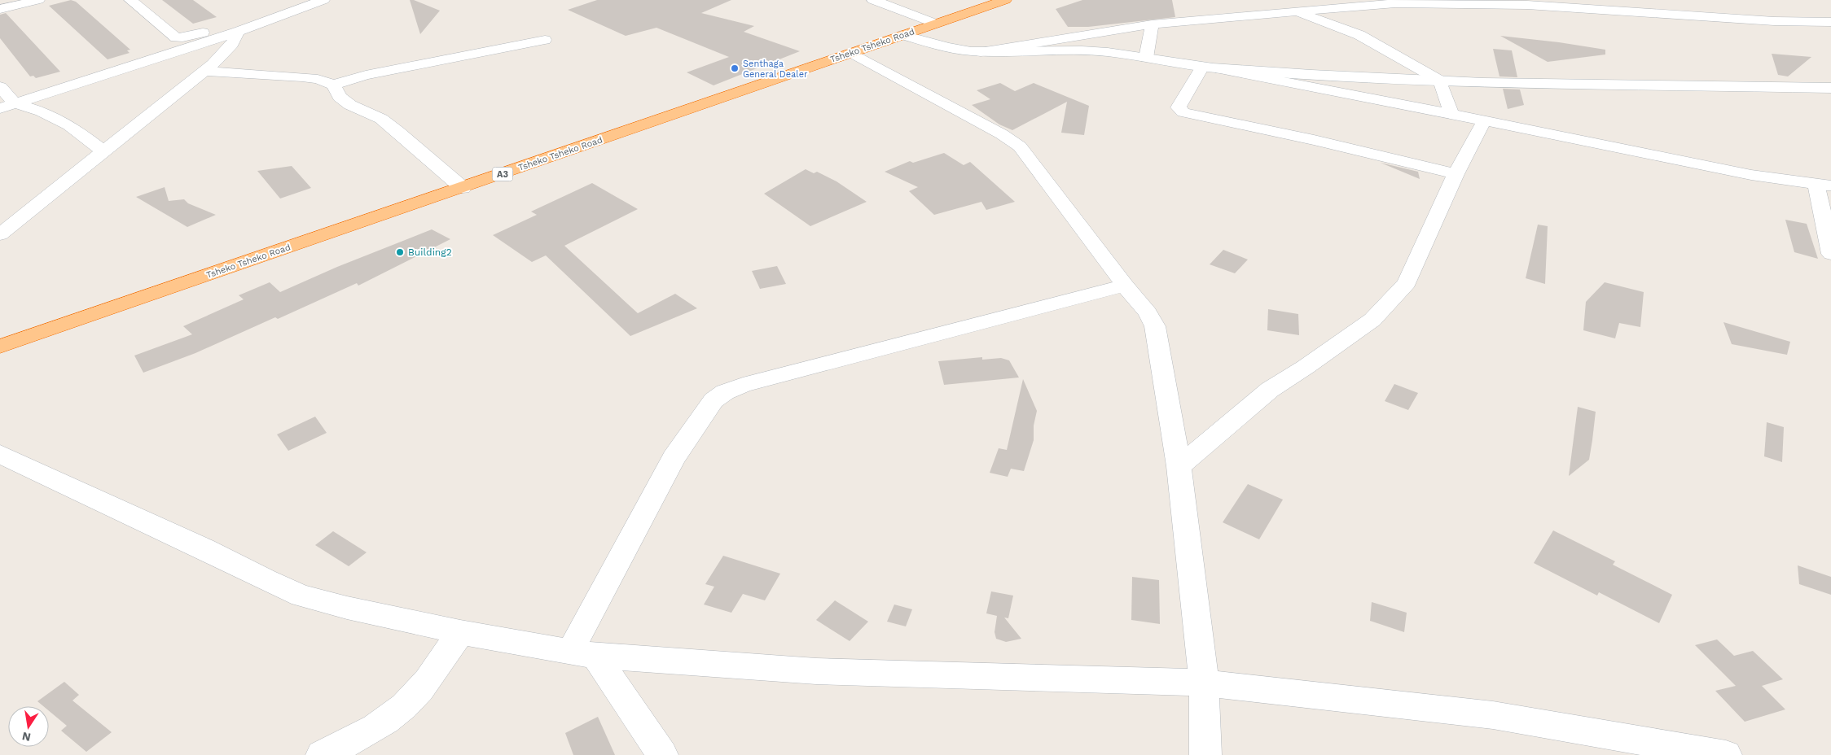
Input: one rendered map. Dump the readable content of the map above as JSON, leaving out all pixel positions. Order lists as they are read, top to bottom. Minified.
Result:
{"streets":{"highway":["Tsheko Tsheko Road","A3"]},"places":["Senthaga General Dealer","Building2"],"north":"bottom"}
